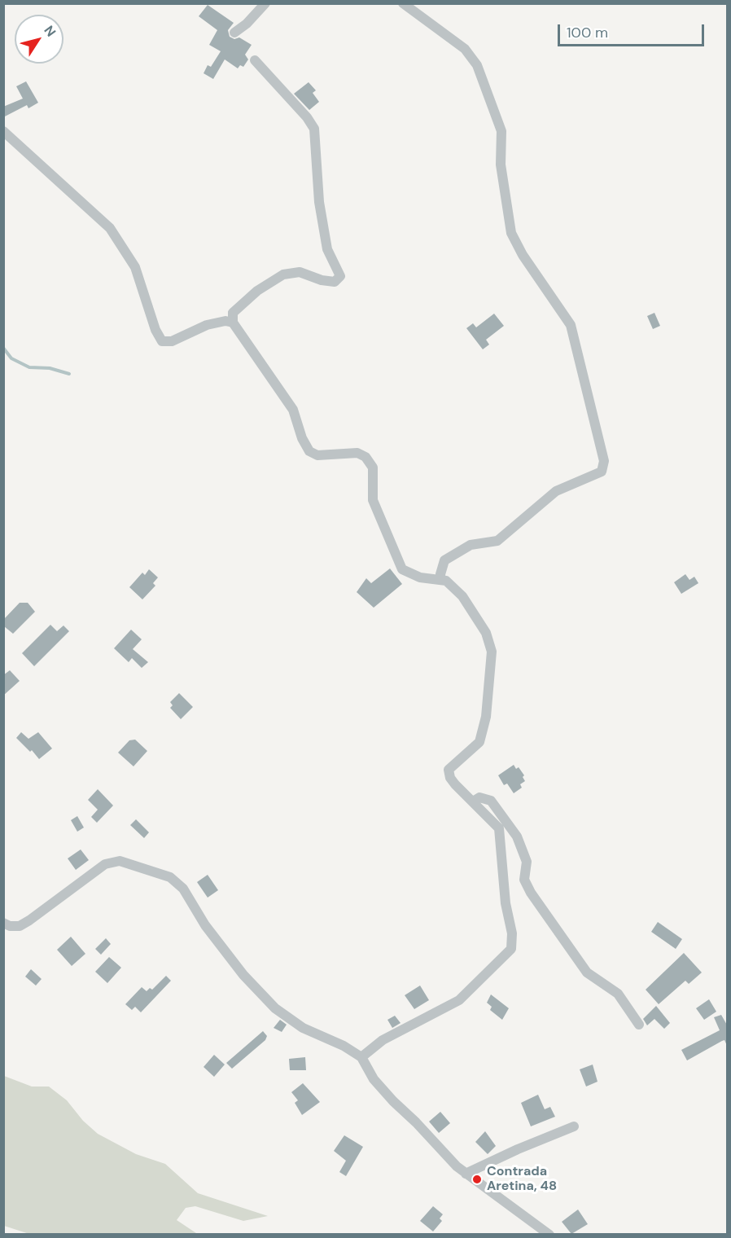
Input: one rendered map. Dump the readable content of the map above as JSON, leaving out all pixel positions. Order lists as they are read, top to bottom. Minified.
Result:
{"places":["Contrada Aretina, 48"],"scale_bar":"100 m","north":"top right"}
